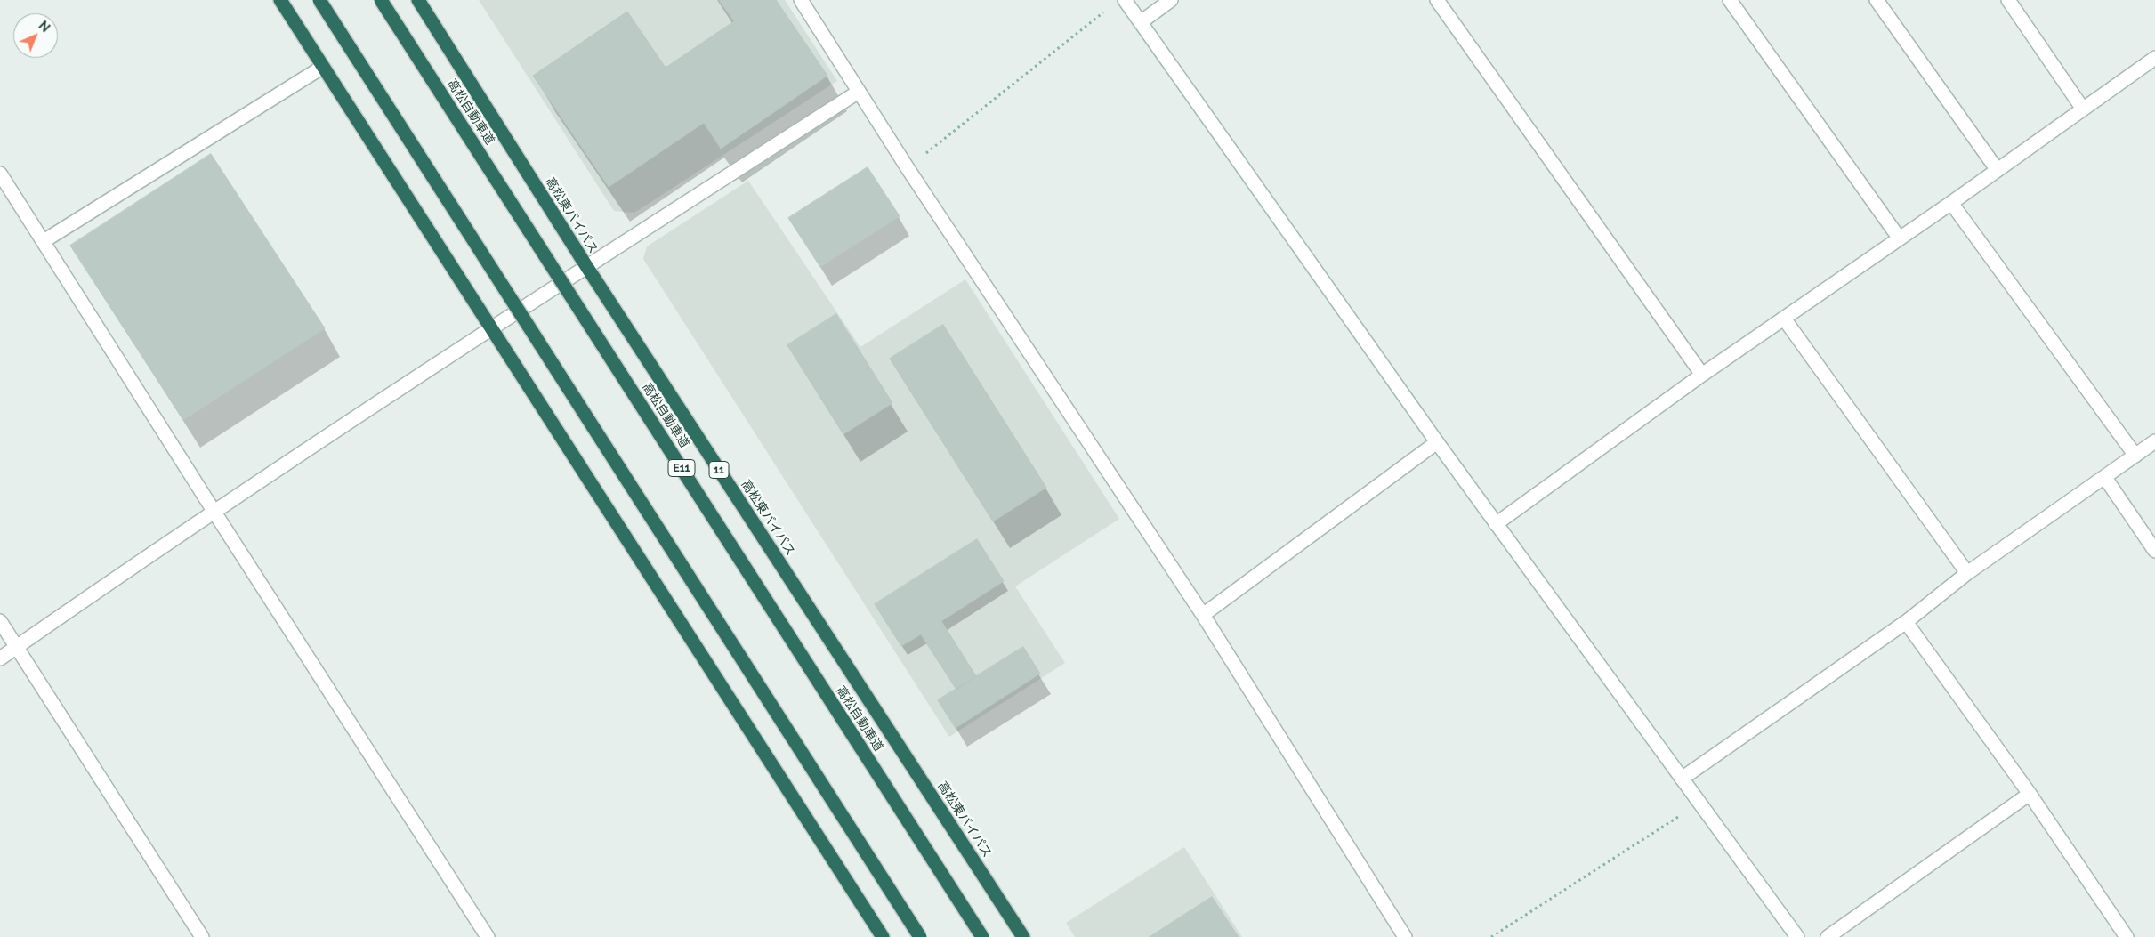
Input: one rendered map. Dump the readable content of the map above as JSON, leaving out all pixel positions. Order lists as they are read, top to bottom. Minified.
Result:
{"streets":{"highway":["高松自動車道","高松東バイパス","E11","11"]},"north":"top right"}
